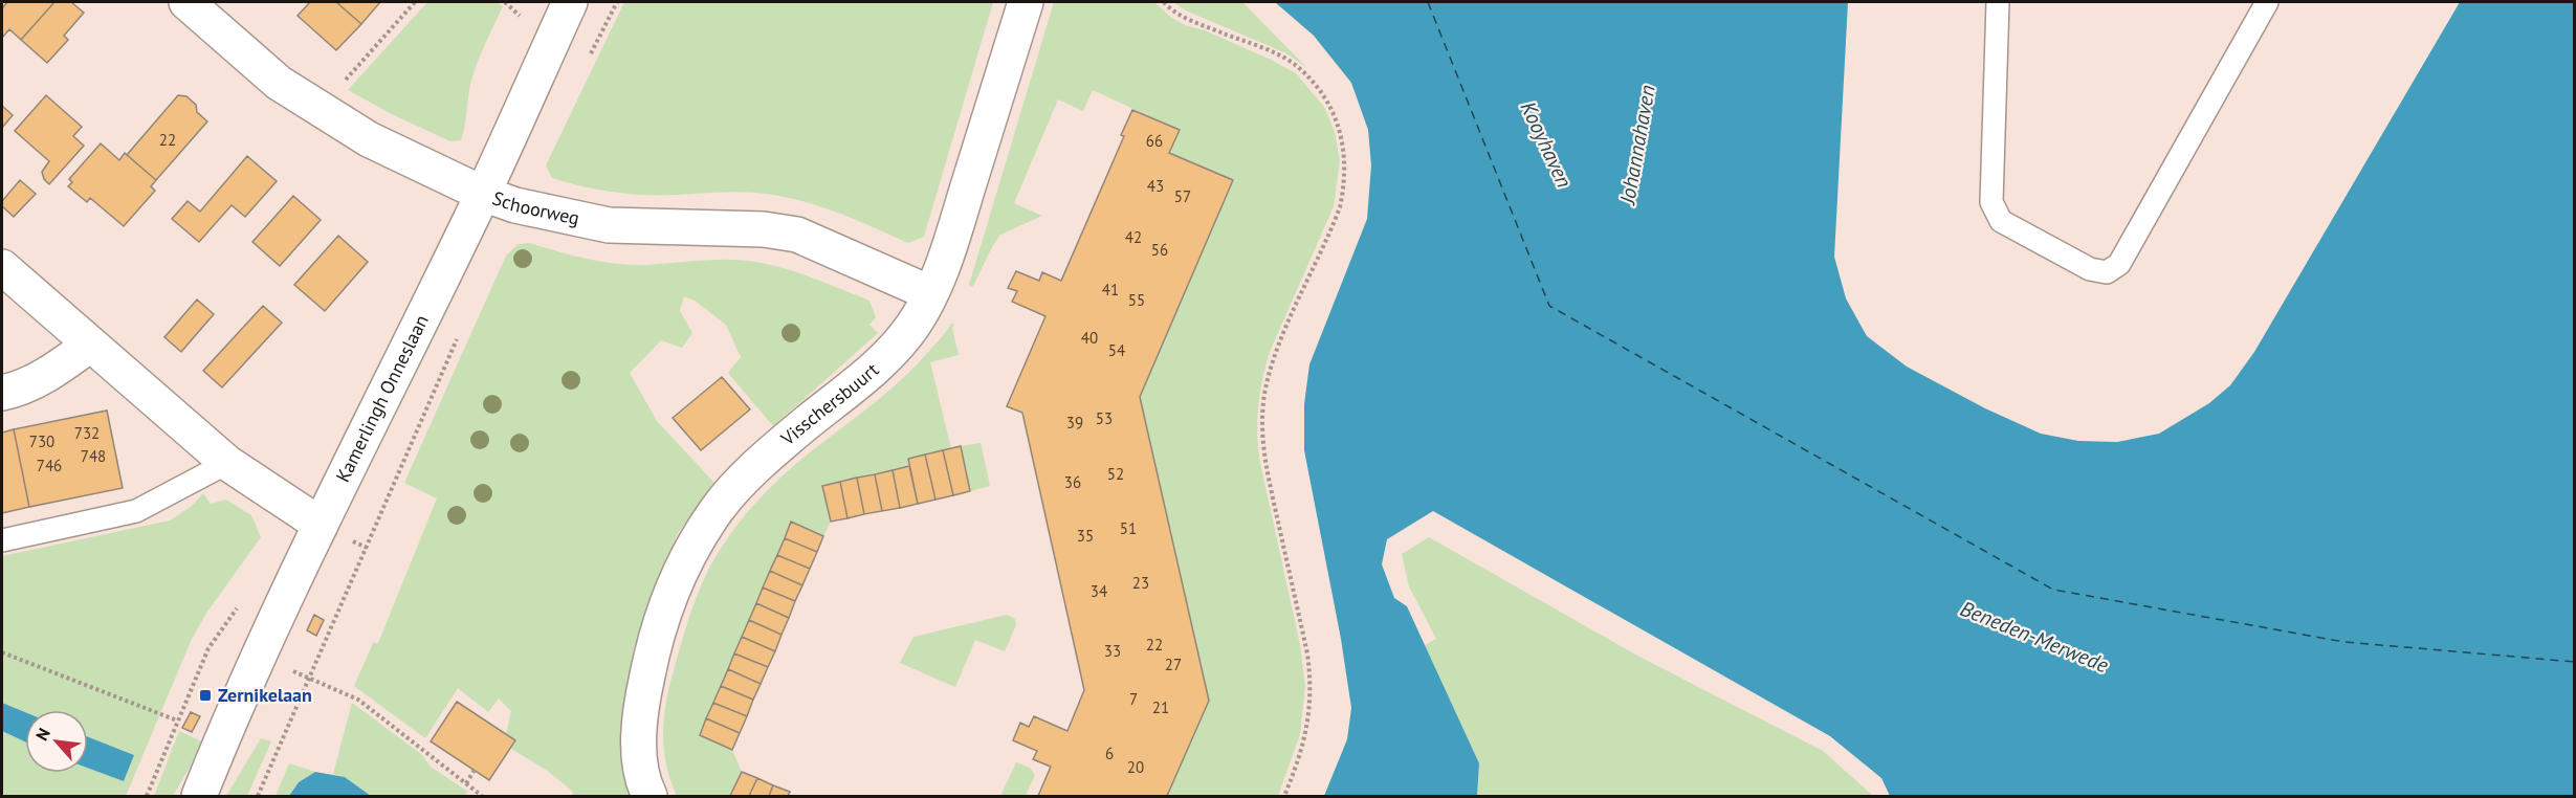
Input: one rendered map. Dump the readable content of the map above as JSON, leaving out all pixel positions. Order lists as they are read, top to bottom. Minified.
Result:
{"streets":{"street":["Schoorweg","Kamerlingh Onneslaan","Visschersbuurt"]},"crossings":[["Schoorweg","Kamerlingh Onneslaan"],["Schoorweg","Visschersbuurt"]],"water":["Kooyhaven","Johannahaven","Beneden-Merwede"],"places":{"transit":["Zernikelaan"]},"house_numbers":["22","66","43","57","42","56","41","55","40","54","53","39","732","730","748","746","52","36","51","35","23","34","22","33","27","7","21","6","20"],"north":"top left"}
